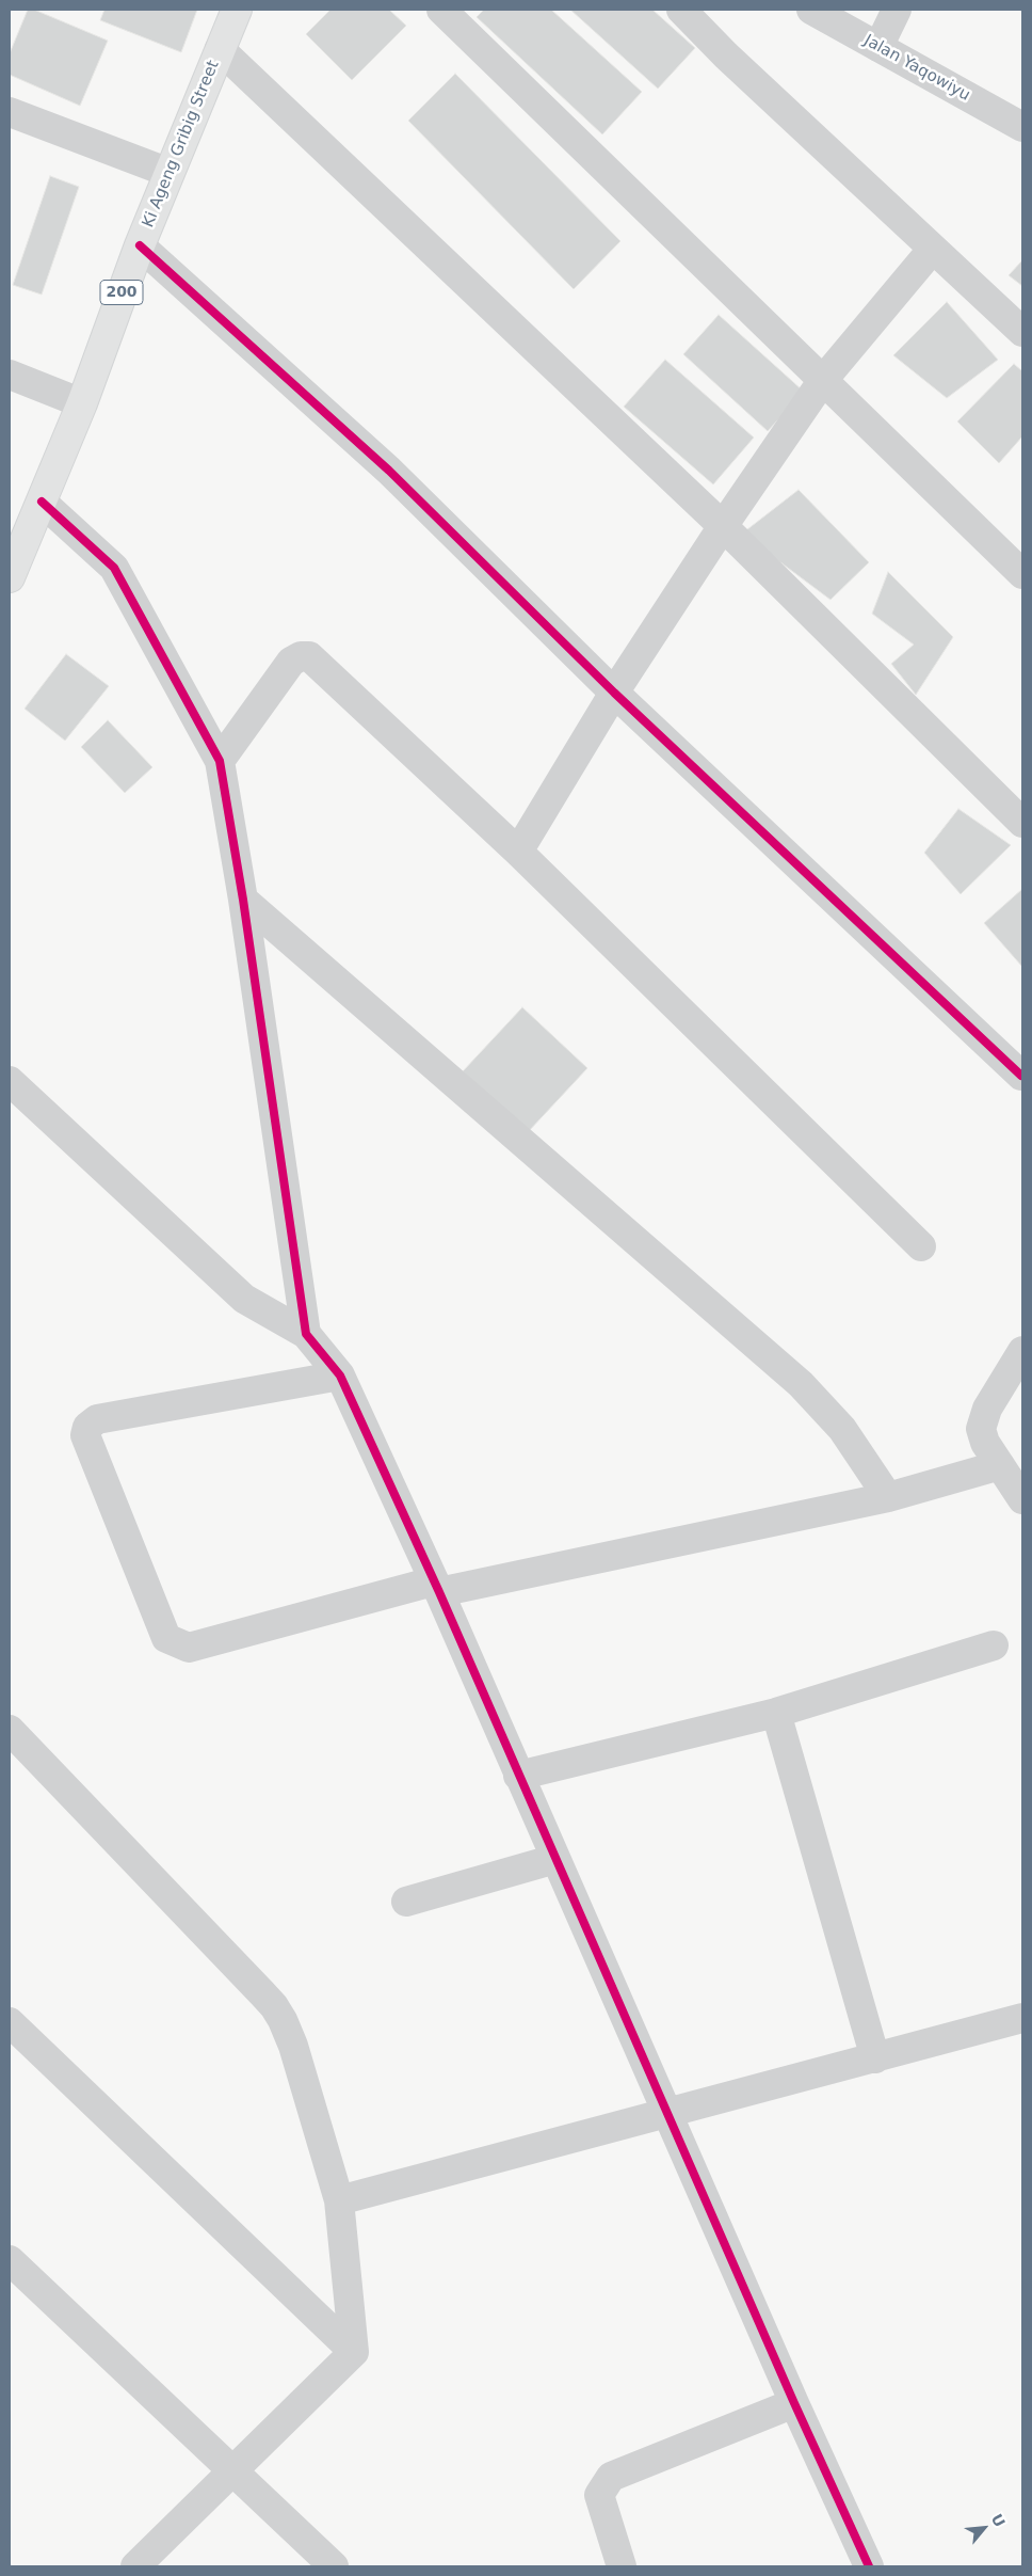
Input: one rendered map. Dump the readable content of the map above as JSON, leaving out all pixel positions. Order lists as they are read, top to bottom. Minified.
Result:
{"streets":{"main road":["Ki Ageng Gribig Street","200"],"street":["Jalan Yaqowiyu"]},"north":"top right"}
